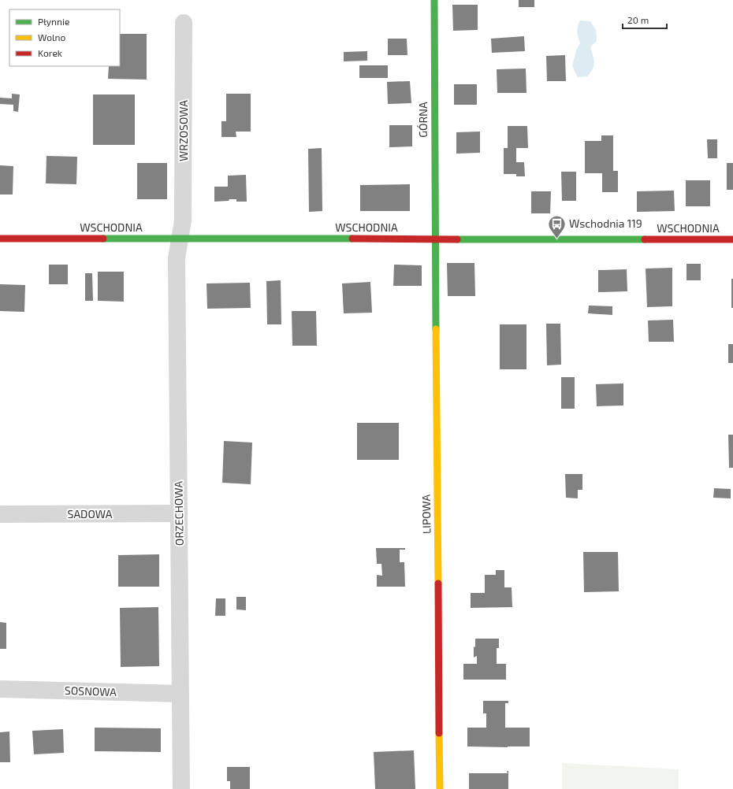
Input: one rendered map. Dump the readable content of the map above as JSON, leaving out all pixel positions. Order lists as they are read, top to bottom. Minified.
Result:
{"streets":{"street":["GÓRNA","WRZOSOWA","WSCHODNIA","ORZECHOWA","SADOWA","LIPOWA","SOSNOWA"]},"crossings":[["GÓRNA","WSCHODNIA"],["GÓRNA","LIPOWA"],["WRZOSOWA","WSCHODNIA"],["WRZOSOWA","ORZECHOWA"],["WSCHODNIA","ORZECHOWA"],["WSCHODNIA","LIPOWA"],["ORZECHOWA","SADOWA"],["ORZECHOWA","SOSNOWA"]],"places":{"bus stop":["Wschodnia 119"]},"legend":["Płynnie","Wolno","Korek"],"scale_bar":"20 m"}
